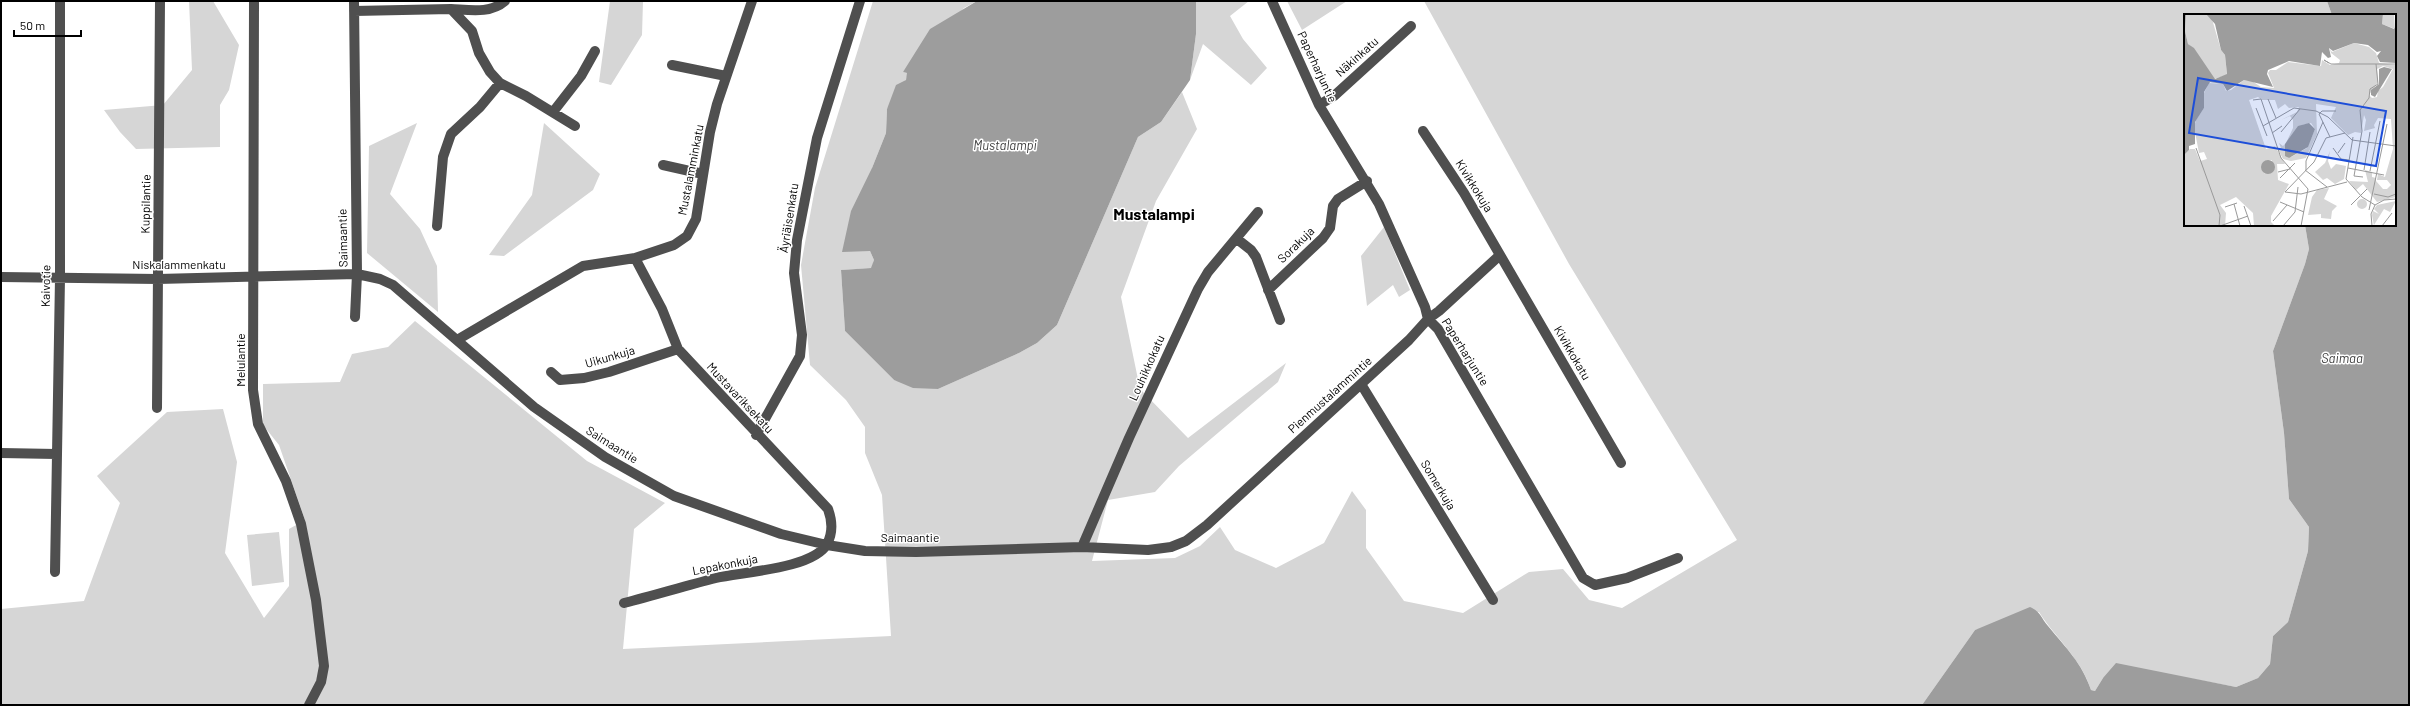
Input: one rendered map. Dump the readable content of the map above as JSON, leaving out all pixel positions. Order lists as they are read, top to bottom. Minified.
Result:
{"streets":{"street":["Näkinkatu","Paperharjuntie","Mustalamminkatu","Kivikkokuja","Kuppilantie","Äyriäisenkatu","Saimaantie","Sorakuja","Niskalammenkatu","Kaivotie","Kivikkokatu","Uikunkuja","Melulantie","Louhikkokatu","Pienmustalammintie","Mustavariksekatu","Somerkuja","Lepakonkuja"]},"crossings":[["Näkinkatu","Paperharjuntie"],["Paperharjuntie","Sorakuja"],["Paperharjuntie","Pienmustalammintie"],["Mustalamminkatu","Saimaantie"],["Mustalamminkatu","Mustavariksekatu"],["Kivikkokuja","Kivikkokatu"],["Kivikkokuja","Pienmustalammintie"],["Kuppilantie","Niskalammenkatu"],["Äyriäisenkatu","Mustavariksekatu"],["Saimaantie","Niskalammenkatu"],["Saimaantie","Louhikkokatu"],["Saimaantie","Pienmustalammintie"],["Saimaantie","Mustavariksekatu"],["Saimaantie","Lepakonkuja"],["Niskalammenkatu","Kaivotie"],["Niskalammenkatu","Melulantie"],["Kivikkokatu","Pienmustalammintie"],["Uikunkuja","Mustavariksekatu"],["Pienmustalammintie","Somerkuja"],["Mustavariksekatu","Lepakonkuja"]],"districts":["Mustalampi"],"water":["Mustalampi","Saimaa"],"scale_bar":"50 m"}
